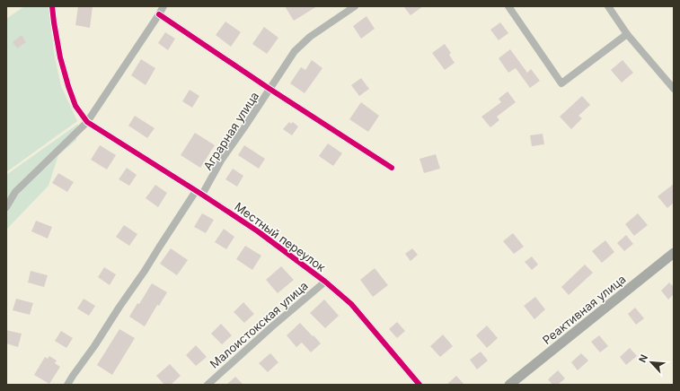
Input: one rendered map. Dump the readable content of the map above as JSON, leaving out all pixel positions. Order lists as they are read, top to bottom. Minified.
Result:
{"streets":{"main road":["Реактивная улица"],"street":["Аграрная улица","Местный переулок","Малоистокская улица"]},"crossings":[["Аграрная улица","Местный переулок"],["Местный переулок","Малоистокская улица"]],"north":"top left"}
